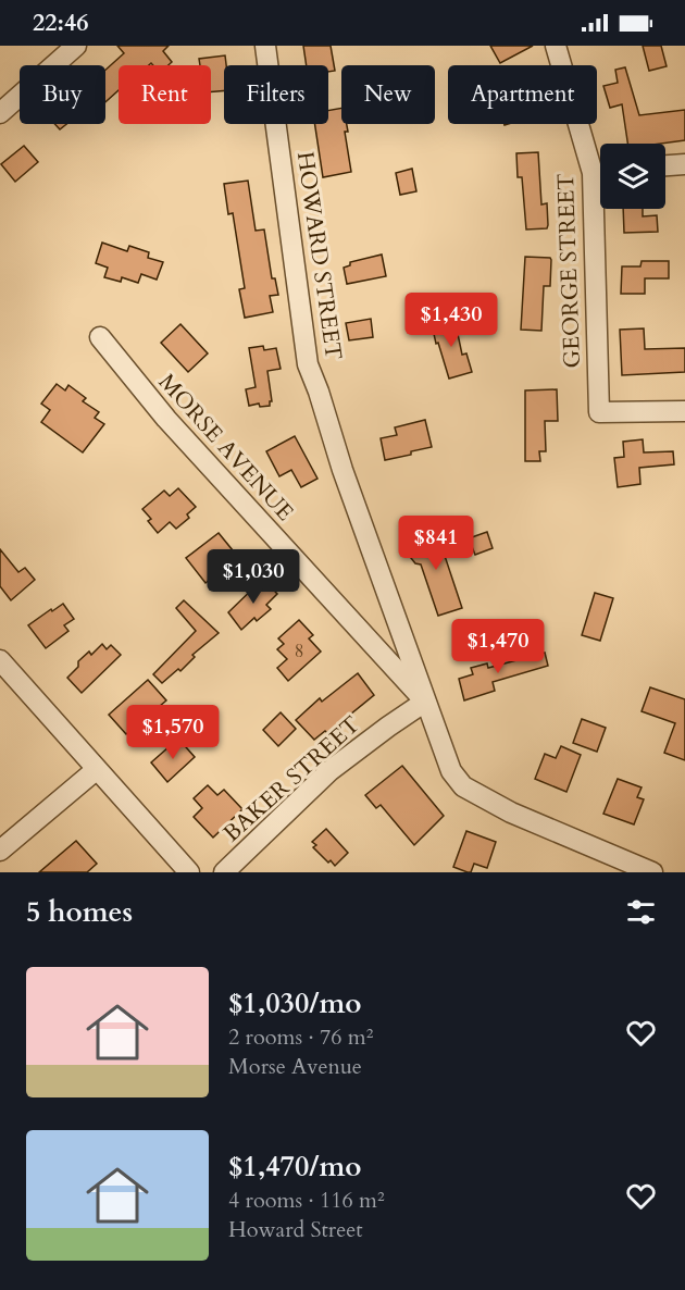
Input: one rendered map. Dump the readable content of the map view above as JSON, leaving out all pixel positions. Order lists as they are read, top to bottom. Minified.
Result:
{"streets":{"street":["HOWARD STREET","GEORGE STREET","MORSE AVENUE","BAKER STREET"]},"crossings":[["HOWARD STREET","MORSE AVENUE"],["HOWARD STREET","BAKER STREET"],["MORSE AVENUE","BAKER STREET"]],"house_numbers":["8"],"page":{"status":"22:46","chip":["Buy","Rent","Filters","New","Apartment"],"price":["$1,430","$841","$1,030","$1,470","$1,570"],"heading":"5 homes","list":[{"name":"$1,030/mo","note":"2 rooms · 76 m² · Morse Avenue"},{"name":"$1,470/mo","note":"4 rooms · 116 m² · Howard Street"}]}}
